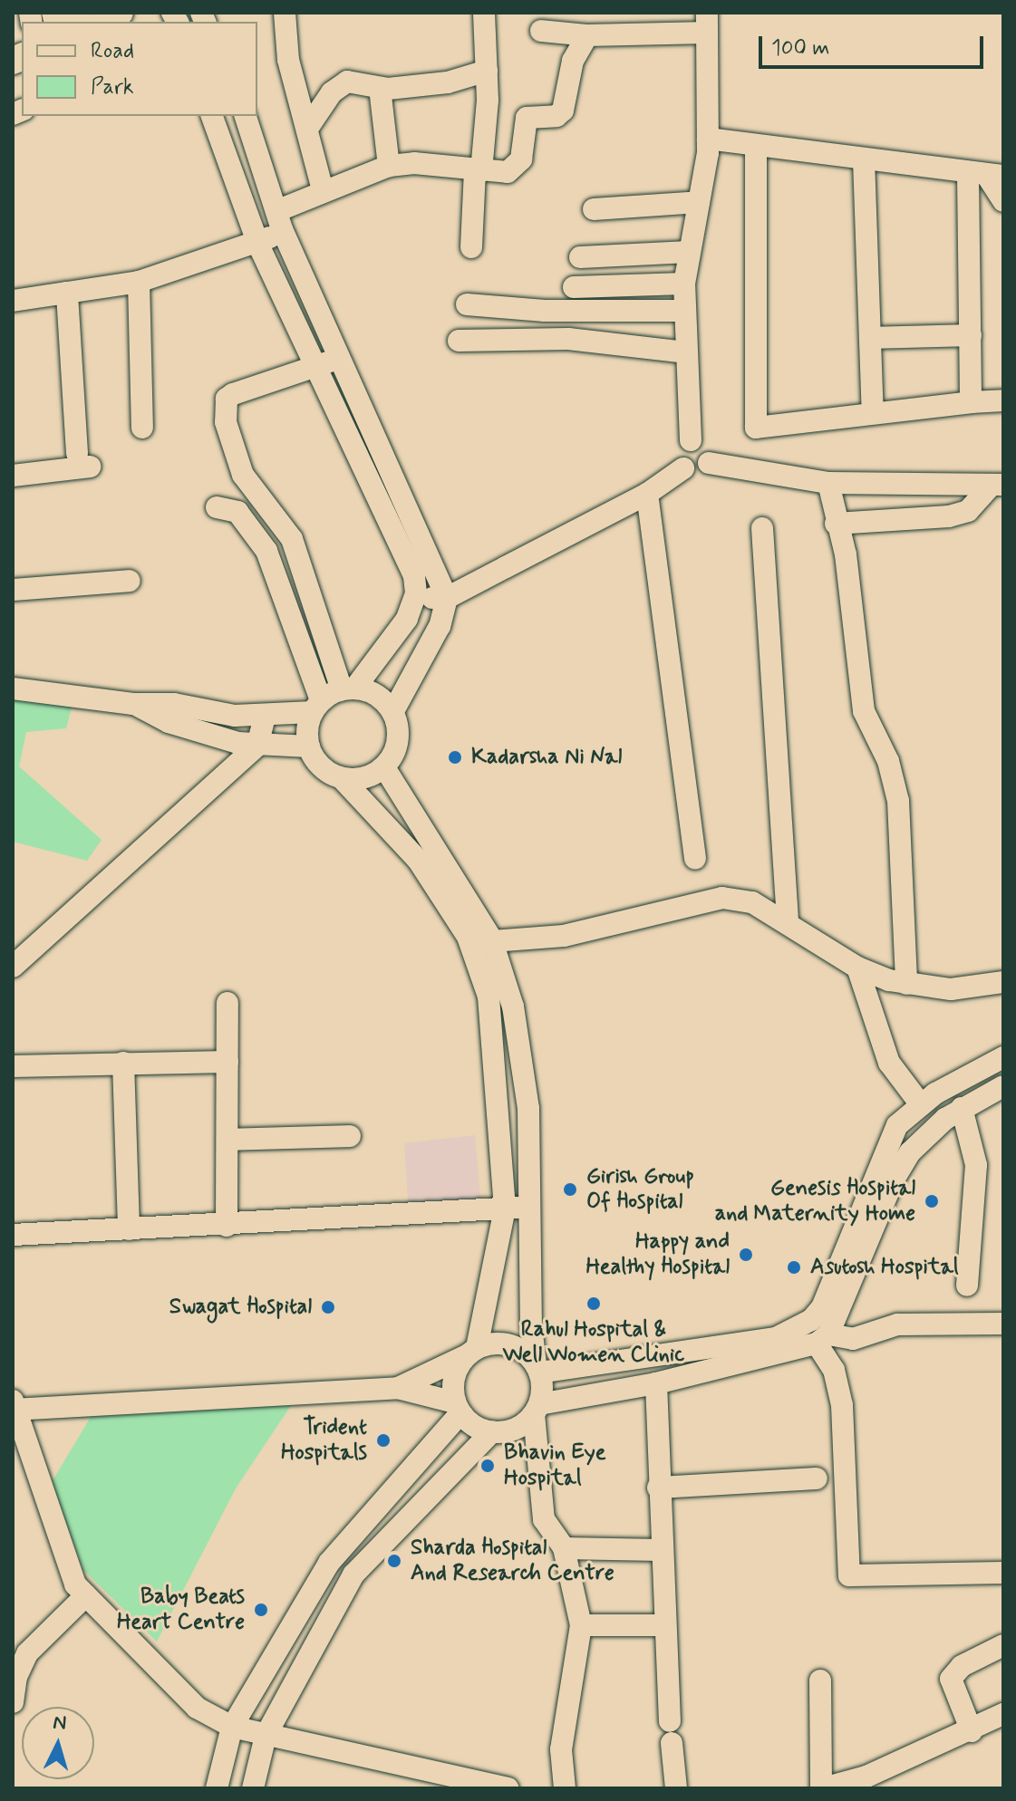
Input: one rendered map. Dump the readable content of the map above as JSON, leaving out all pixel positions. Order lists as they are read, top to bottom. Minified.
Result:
{"places":["Kadarsha Ni Nal","Girish Group Of Hospital","Genesis Hospital and Maternity Home","Happy and Healthy Hospital","Asutosh Hospital","Rahul Hospital & Well Women Clinic","Swagat Hospital","Trident Hospitals","Bhavin Eye Hospital","Sharda Hospital And Research Centre","Baby Beats Heart Centre"],"legend":["Road","Park"],"scale_bar":"100 m","north":"top"}
